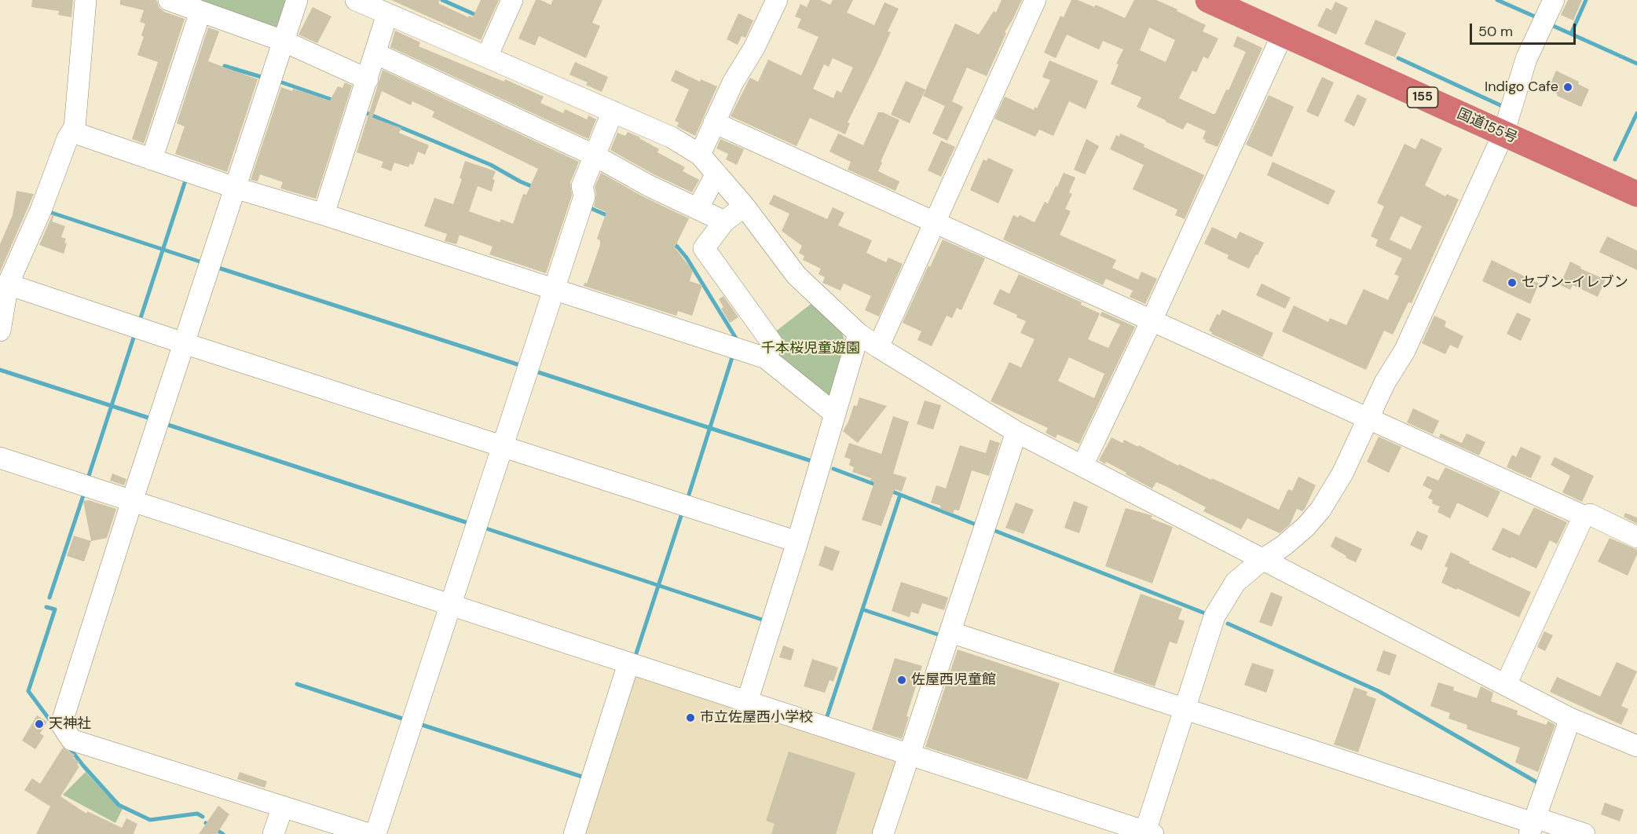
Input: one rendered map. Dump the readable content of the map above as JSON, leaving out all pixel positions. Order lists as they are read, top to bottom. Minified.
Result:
{"streets":{"highway":["155","国道155号"]},"parks":["千本桜児童遊園"],"places":["Indigo Cafe","セブン-イレブン","佐屋西児童館","市立佐屋西小学校","天神社"],"scale_bar":"50 m"}
